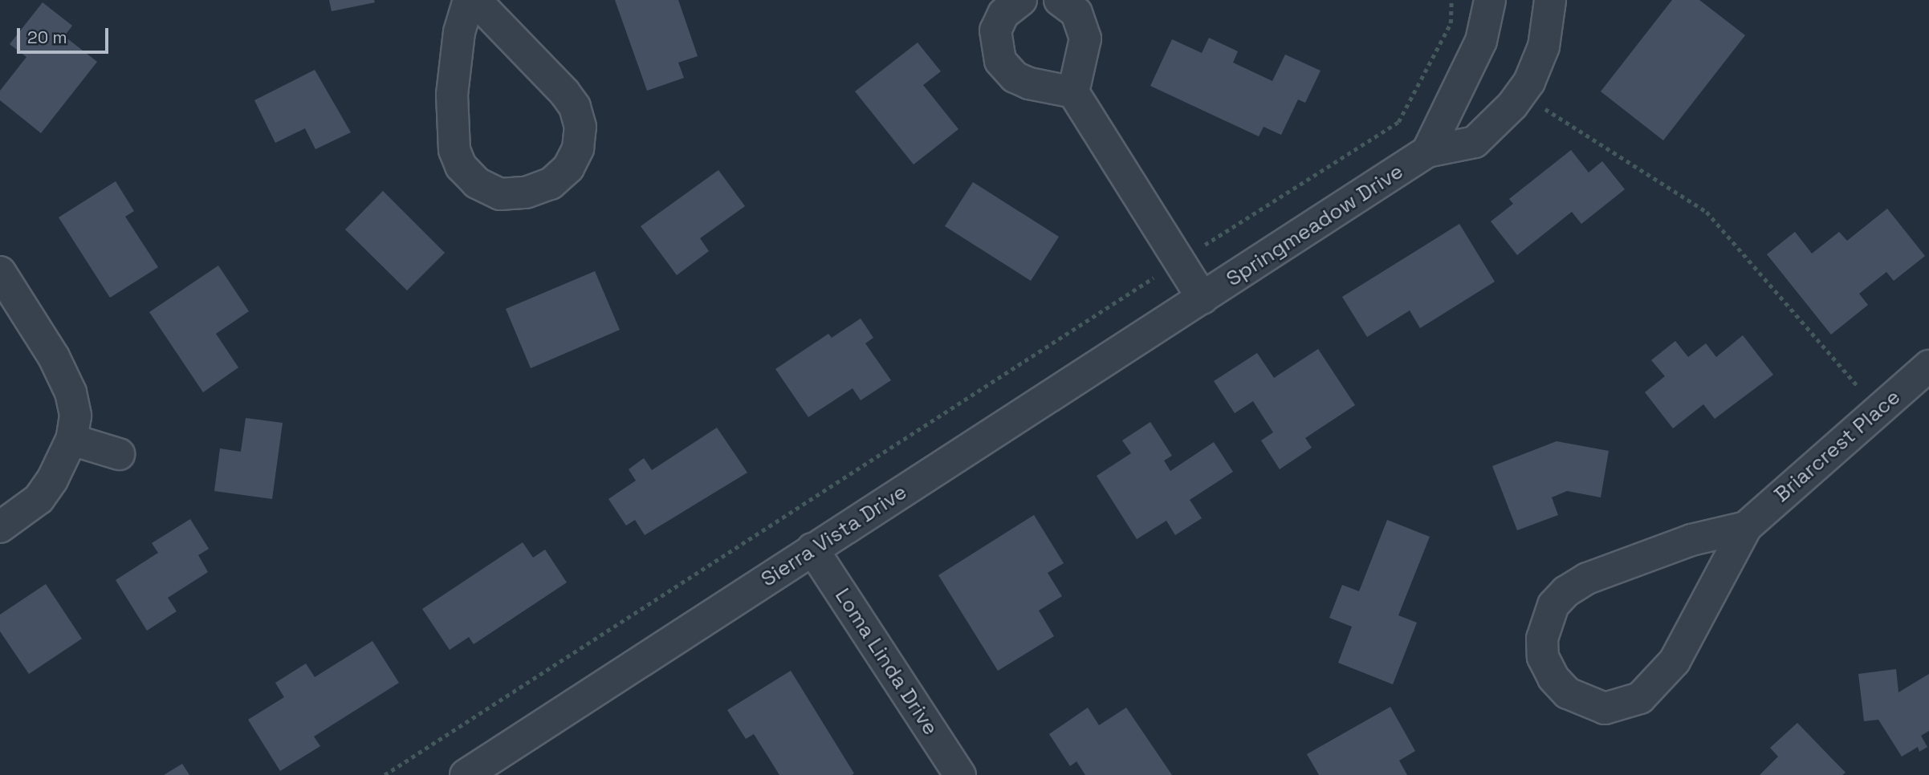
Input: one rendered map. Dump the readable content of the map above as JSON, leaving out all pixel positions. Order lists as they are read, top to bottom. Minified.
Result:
{"streets":{"street":["Springmeadow Drive","Briarcrest Place","Sierra Vista Drive","Loma Linda Drive"]},"crossings":[["Springmeadow Drive","Sierra Vista Drive"],["Sierra Vista Drive","Loma Linda Drive"]],"scale_bar":"20 m"}
